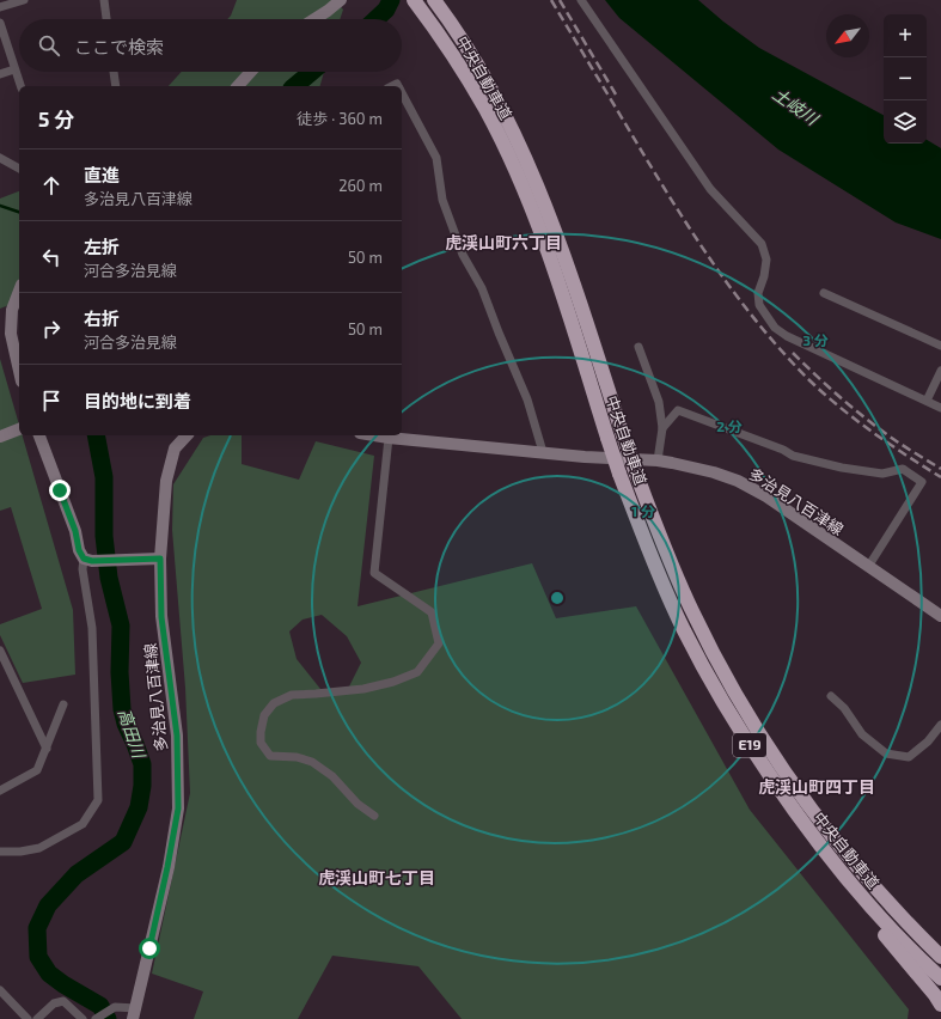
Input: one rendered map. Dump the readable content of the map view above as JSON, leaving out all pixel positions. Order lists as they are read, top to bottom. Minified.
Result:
{"streets":{"highway":["中央自動車道","E19"],"main road":["多治見八百津線"]},"districts":["虎渓山町六丁目","虎渓山町四丁目","虎渓山町七丁目"],"water":["土岐川","高田川"],"north":"bottom left","page":{"map_buttons":["+","−"],"search":"ここで検索","heading":["5 分","徒歩 · 360 m"],"list":[["直進","多治見八百津線","260 m"],["左折","河合多治見線","50 m"],["右折","河合多治見線","50 m"],"目的地に到着"]},"rings":["3 分","2 分","1 分"]}
